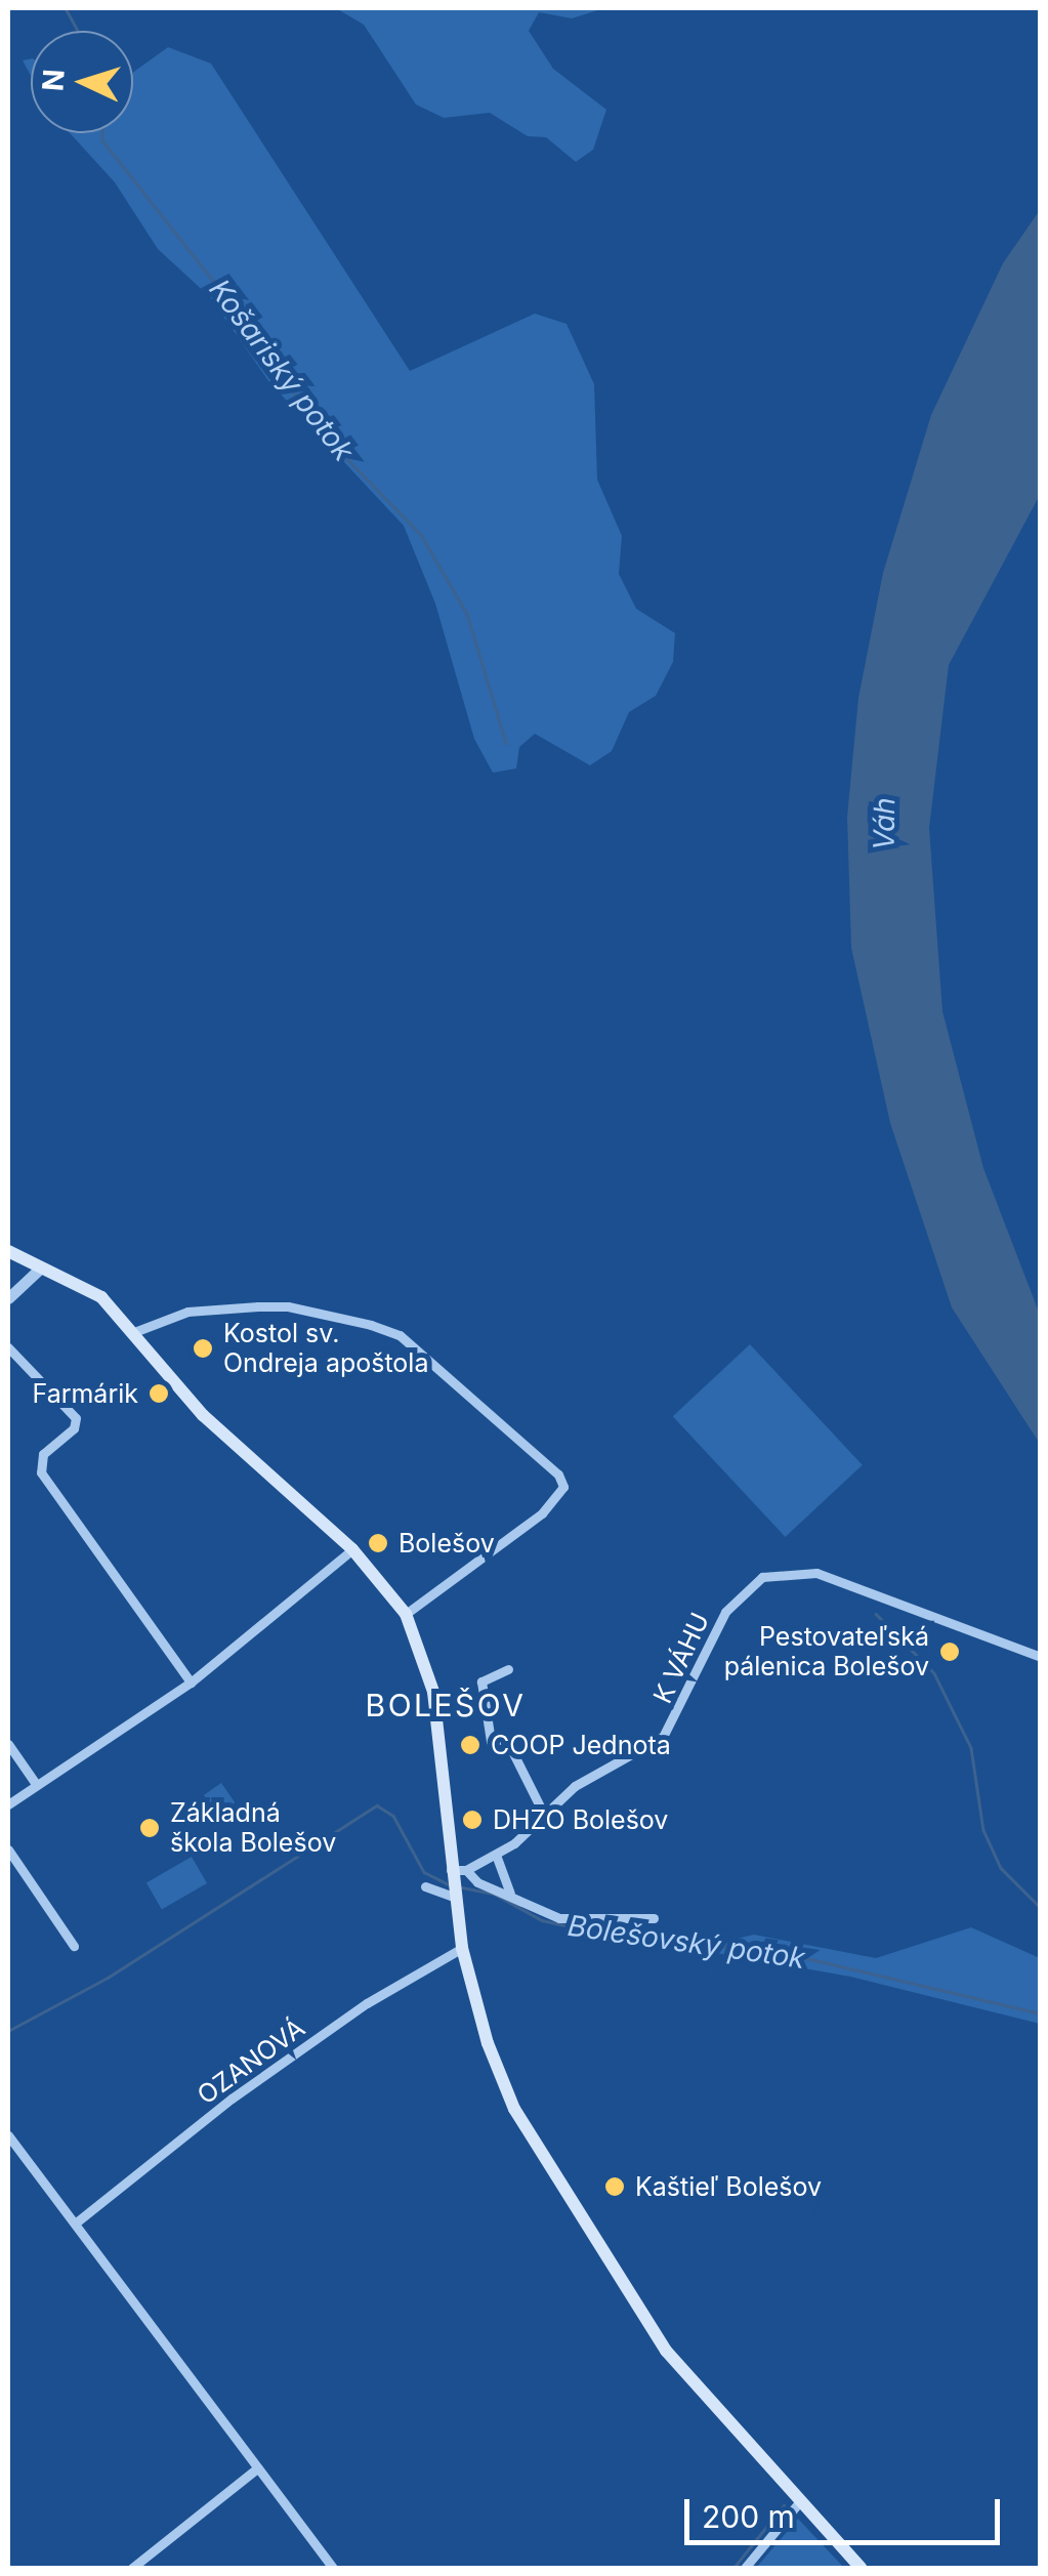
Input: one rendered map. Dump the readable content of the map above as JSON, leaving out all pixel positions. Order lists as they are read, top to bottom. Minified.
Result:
{"streets":{"street":["K VÁHU","OZANOVÁ"]},"districts":["BOLEŠOV"],"water":["Košariský potok","Váh","Bolešovský potok"],"places":["Kostol sv. Ondreja apoštola","Farmárik","Bolešov","Pestovateľská pálenica Bolešov","COOP Jednota","DHZO Bolešov","Základná škola Bolešov","Kaštieľ Bolešov"],"scale_bar":"200 m","north":"left"}
